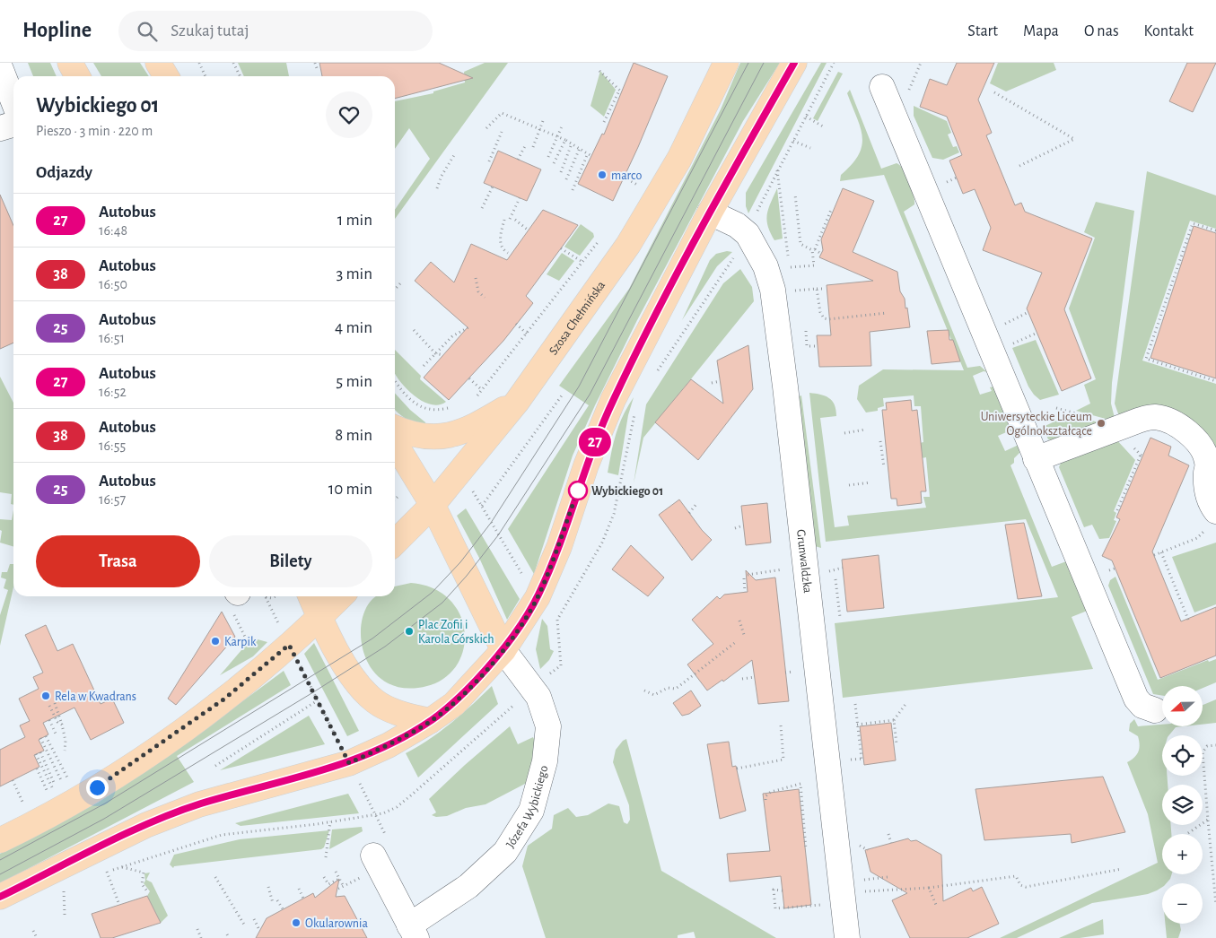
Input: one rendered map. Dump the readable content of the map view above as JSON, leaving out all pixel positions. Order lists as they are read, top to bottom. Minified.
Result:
{"streets":{"main road":["Szosa Chełmińska"],"street":["Grunwaldzka","Józefa Wybickiego"]},"places":["marco","Uniwersyteckie Liceum Ogólnokształcące","Wybickiego 01","Plac Zofii i Karola Górskich","Karpik","Rela w Kwadrans","Okularownia"],"lines":["bus line 27"],"north":"left","page":{"header":"Hopline","search":"Szukaj tutaj","nav":["Start","Mapa","O nas","Kontakt"],"on_map":"27","heading":[["Wybickiego 01","Pieszo · 3 min · 220 m"],"Odjazdy"],"list":[{"mark":"27","name":"Autobus","note":"16:48","value":"1 min"},{"mark":"38","name":"Autobus","note":"16:50","value":"3 min"},{"mark":"25","name":"Autobus","note":"16:51","value":"4 min"},{"mark":"27","name":"Autobus","note":"16:52","value":"5 min"},{"mark":"38","name":"Autobus","note":"16:55","value":"8 min"},{"mark":"25","name":"Autobus","note":"16:57","value":"10 min"}],"buttons":["Trasa","Bilety"],"map_buttons":["+","−"]}}
